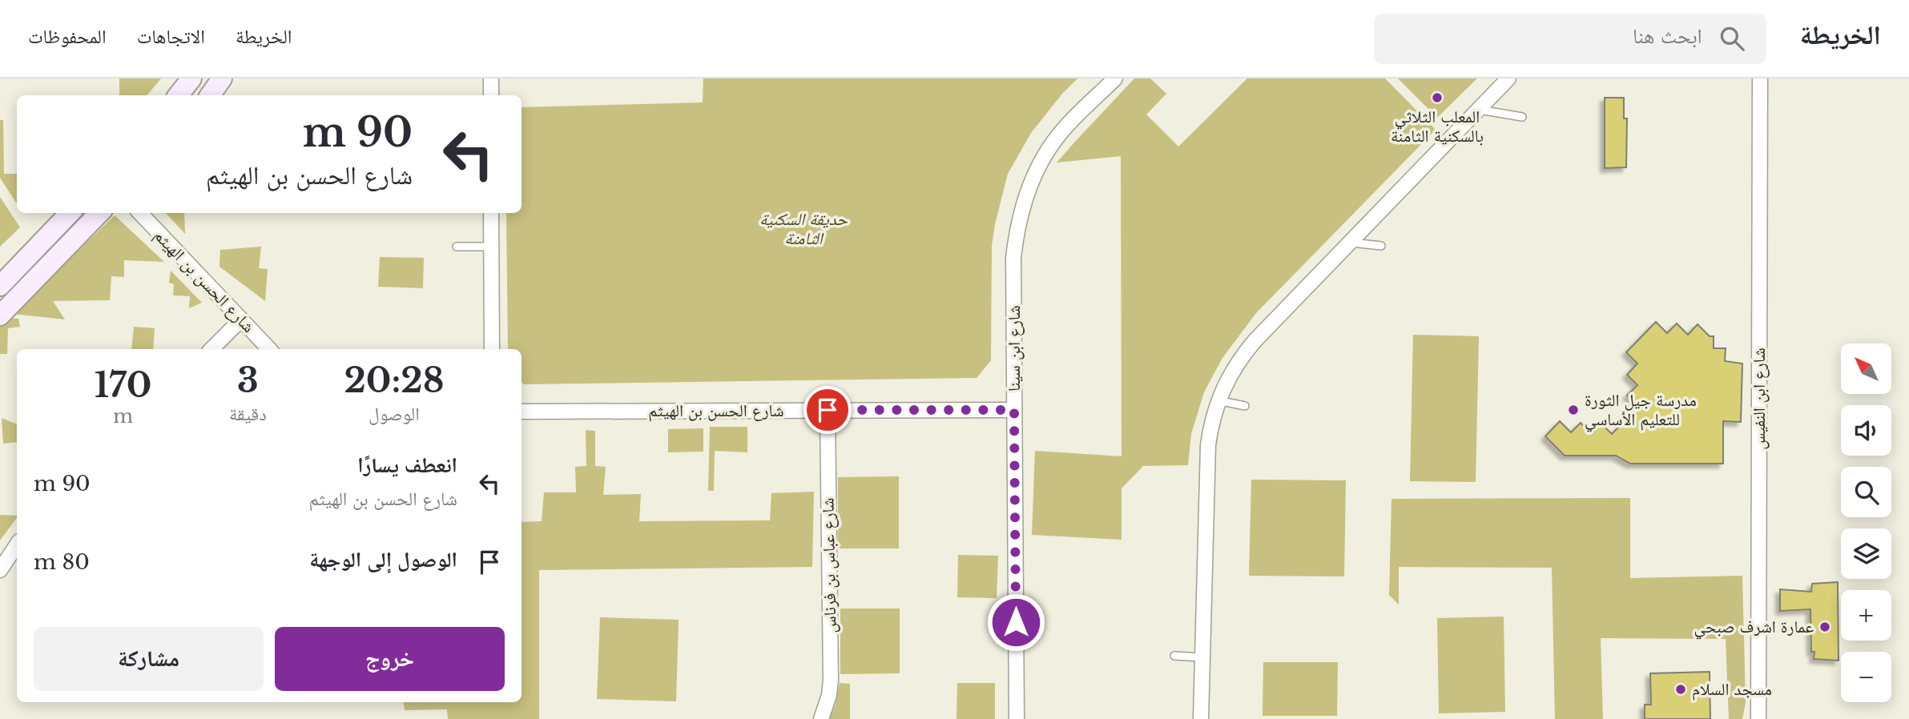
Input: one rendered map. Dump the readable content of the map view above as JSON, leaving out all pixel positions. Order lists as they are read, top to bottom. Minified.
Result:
{"streets":{"street":["شارع الحسن بن الهيثم","شارع ابن سينا","شارع ابن النفيس","شارع عباس بن فرناس"]},"crossings":[["شارع الحسن بن الهيثم","شارع ابن سينا"],["شارع الحسن بن الهيثم","شارع عباس بن فرناس"]],"parks":["حديقة السكنية الثامنة"],"places":["المعلب الثلاثي بالسكنية الثامنة","مدرسة جيل الثورة للتعليم الأساسي","عمارة اشرف صبحي","مسجد السلام"],"north":"top left","page":{"header":"الخريطة","search":"ابحث هنا","nav":["الخريطة","الاتجاهات","المحفوظات"],"turn":["90 m","شارع الحسن بن الهيثم"],"map_buttons":["+","−"],"eta":["20:28","الوصول","3","دقيقة","170","m"],"list":[{"name":"انعطف يسارًا","note":"شارع الحسن بن الهيثم","value":"90 m"},{"name":"الوصول إلى الوجهة","value":"80 m"}],"buttons":["خروج","مشاركة"]}}
